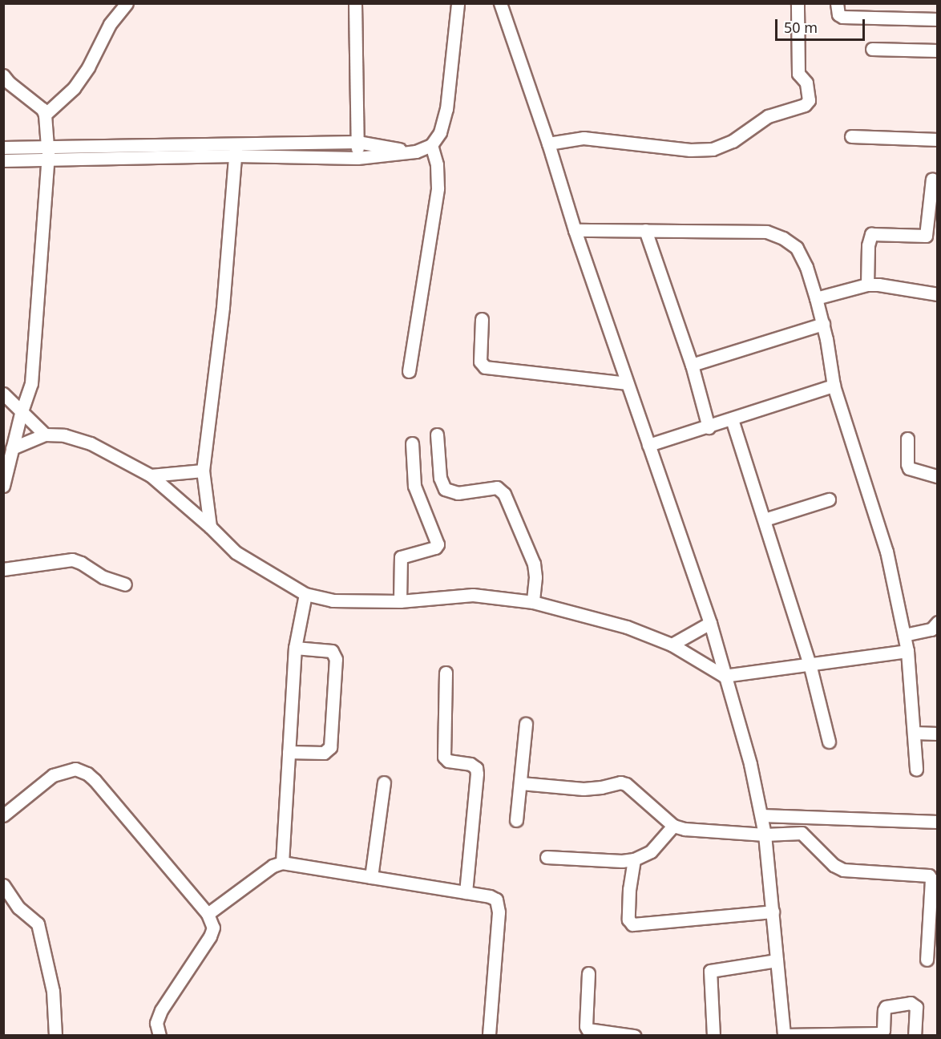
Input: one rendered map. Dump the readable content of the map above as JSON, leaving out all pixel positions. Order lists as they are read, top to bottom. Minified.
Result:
{"scale_bar":"50 m"}
